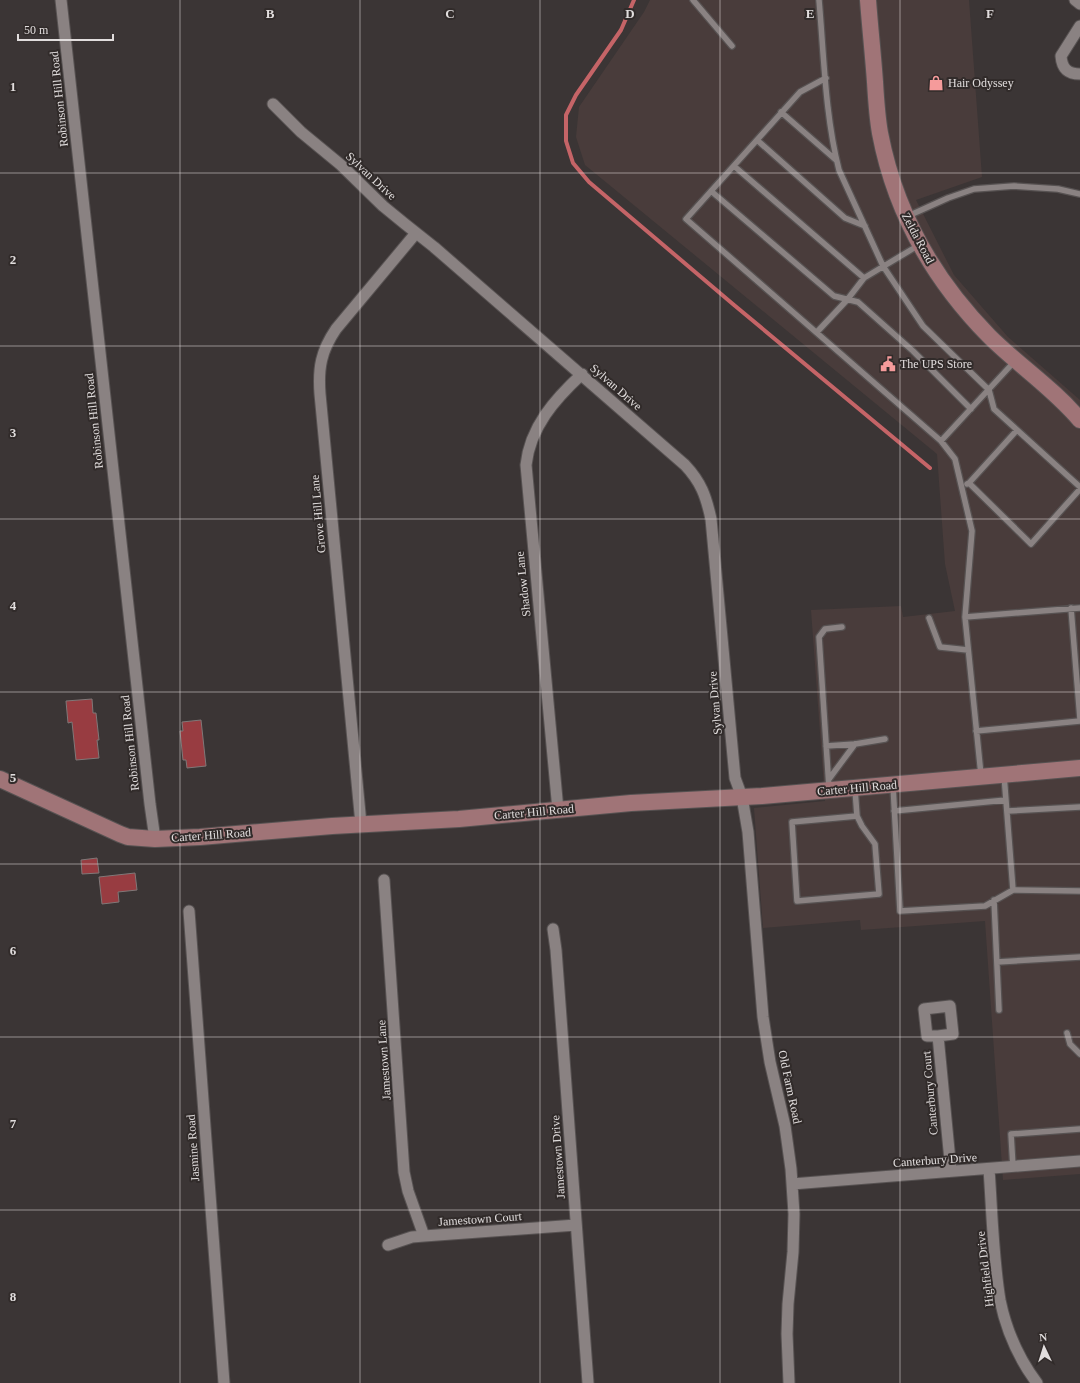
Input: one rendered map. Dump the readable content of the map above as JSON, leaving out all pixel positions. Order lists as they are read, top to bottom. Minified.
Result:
{"streets":{"main road":["Zelda Road","Carter Hill Road"],"street":["Robinson Hill Road","Sylvan Drive","Grove Hill Lane","Shadow Lane","Jamestown Lane","Old Farm Road","Canterbury Court","Jasmine Road","Jamestown Drive","Canterbury Drive","Jamestown Court","Highfield Drive"]},"crossings":[["Robinson Hill Road","Carter Hill Road"],["Sylvan Drive","Grove Hill Lane"],["Sylvan Drive","Shadow Lane"],["Sylvan Drive","Carter Hill Road"],["Sylvan Drive","Old Farm Road"],["Grove Hill Lane","Carter Hill Road"],["Shadow Lane","Carter Hill Road"],["Carter Hill Road","Old Farm Road"],["Jamestown Lane","Jamestown Court"],["Old Farm Road","Canterbury Drive"],["Canterbury Court","Canterbury Drive"],["Jamestown Drive","Jamestown Court"],["Canterbury Drive","Highfield Drive"]],"places":{"shop":["Hair Odyssey"],"public building":["The UPS Store"]},"scale_bar":"50 m","north":"top","grid":{"columns":["B","C","D","E","F"],"rows":["1","2","3","4","5","6","7","8"]}}
